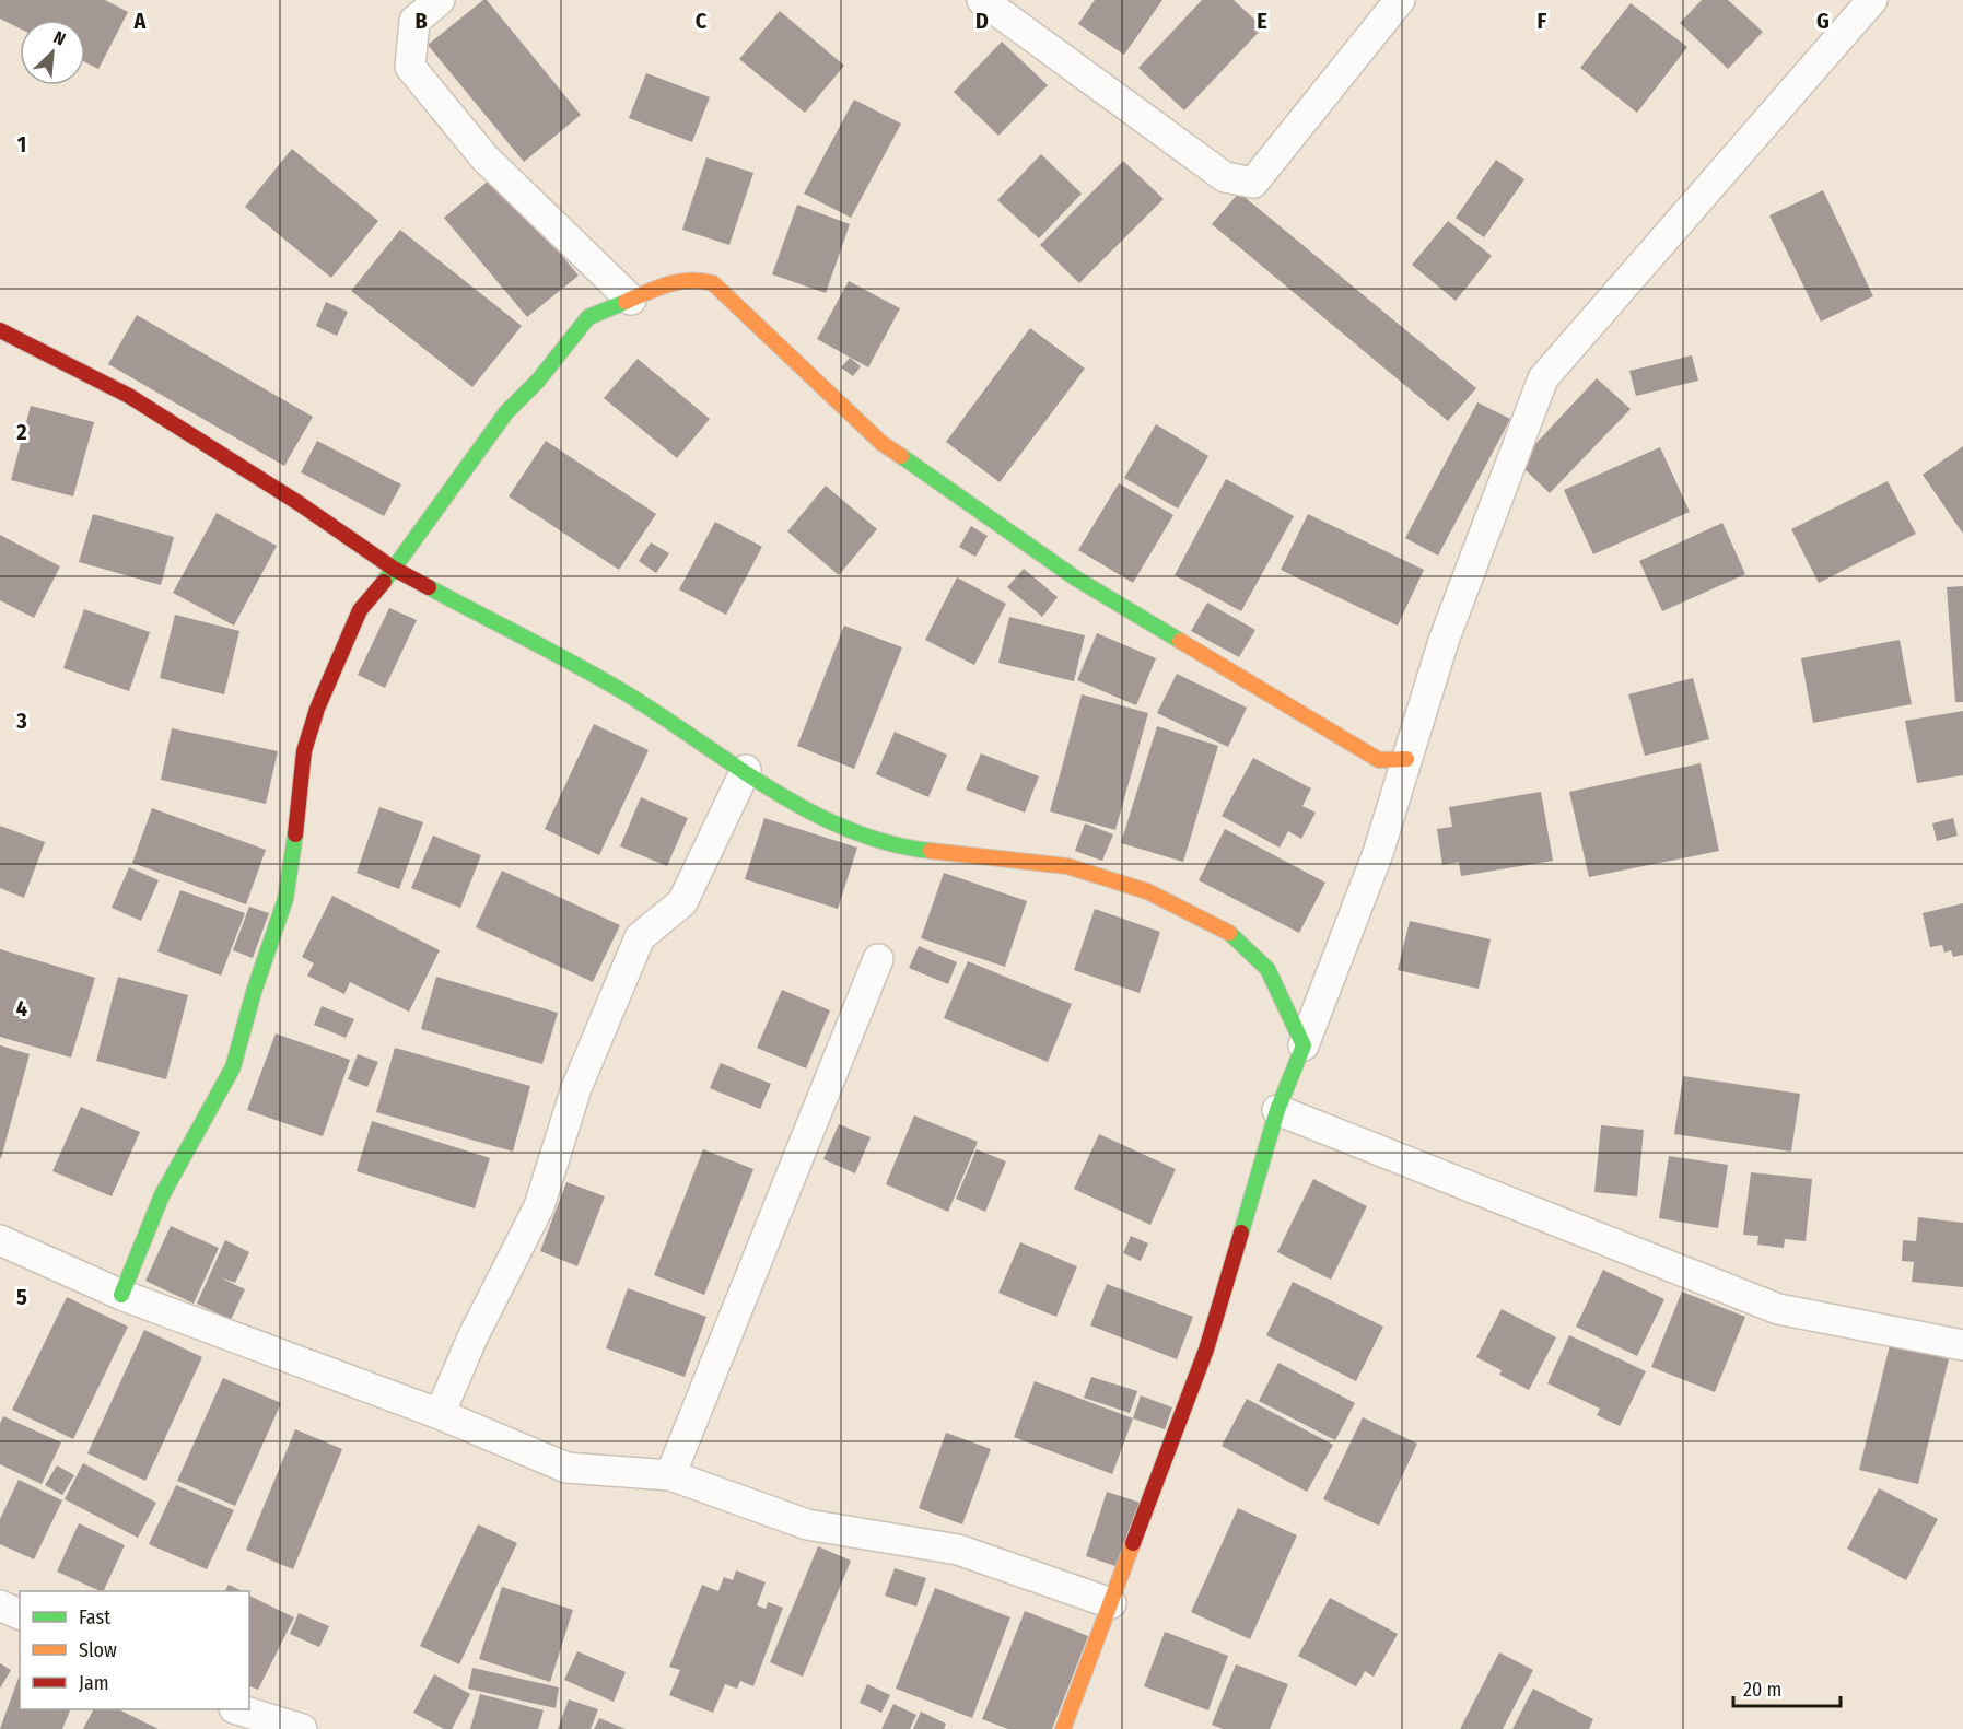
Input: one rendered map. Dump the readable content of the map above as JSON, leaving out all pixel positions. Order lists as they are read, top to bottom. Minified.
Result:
{"legend":["Fast","Slow","Jam"],"scale_bar":"20 m","north":"top right","grid":{"columns":["A","B","C","D","E","F","G"],"rows":["1","2","3","4","5"]}}
